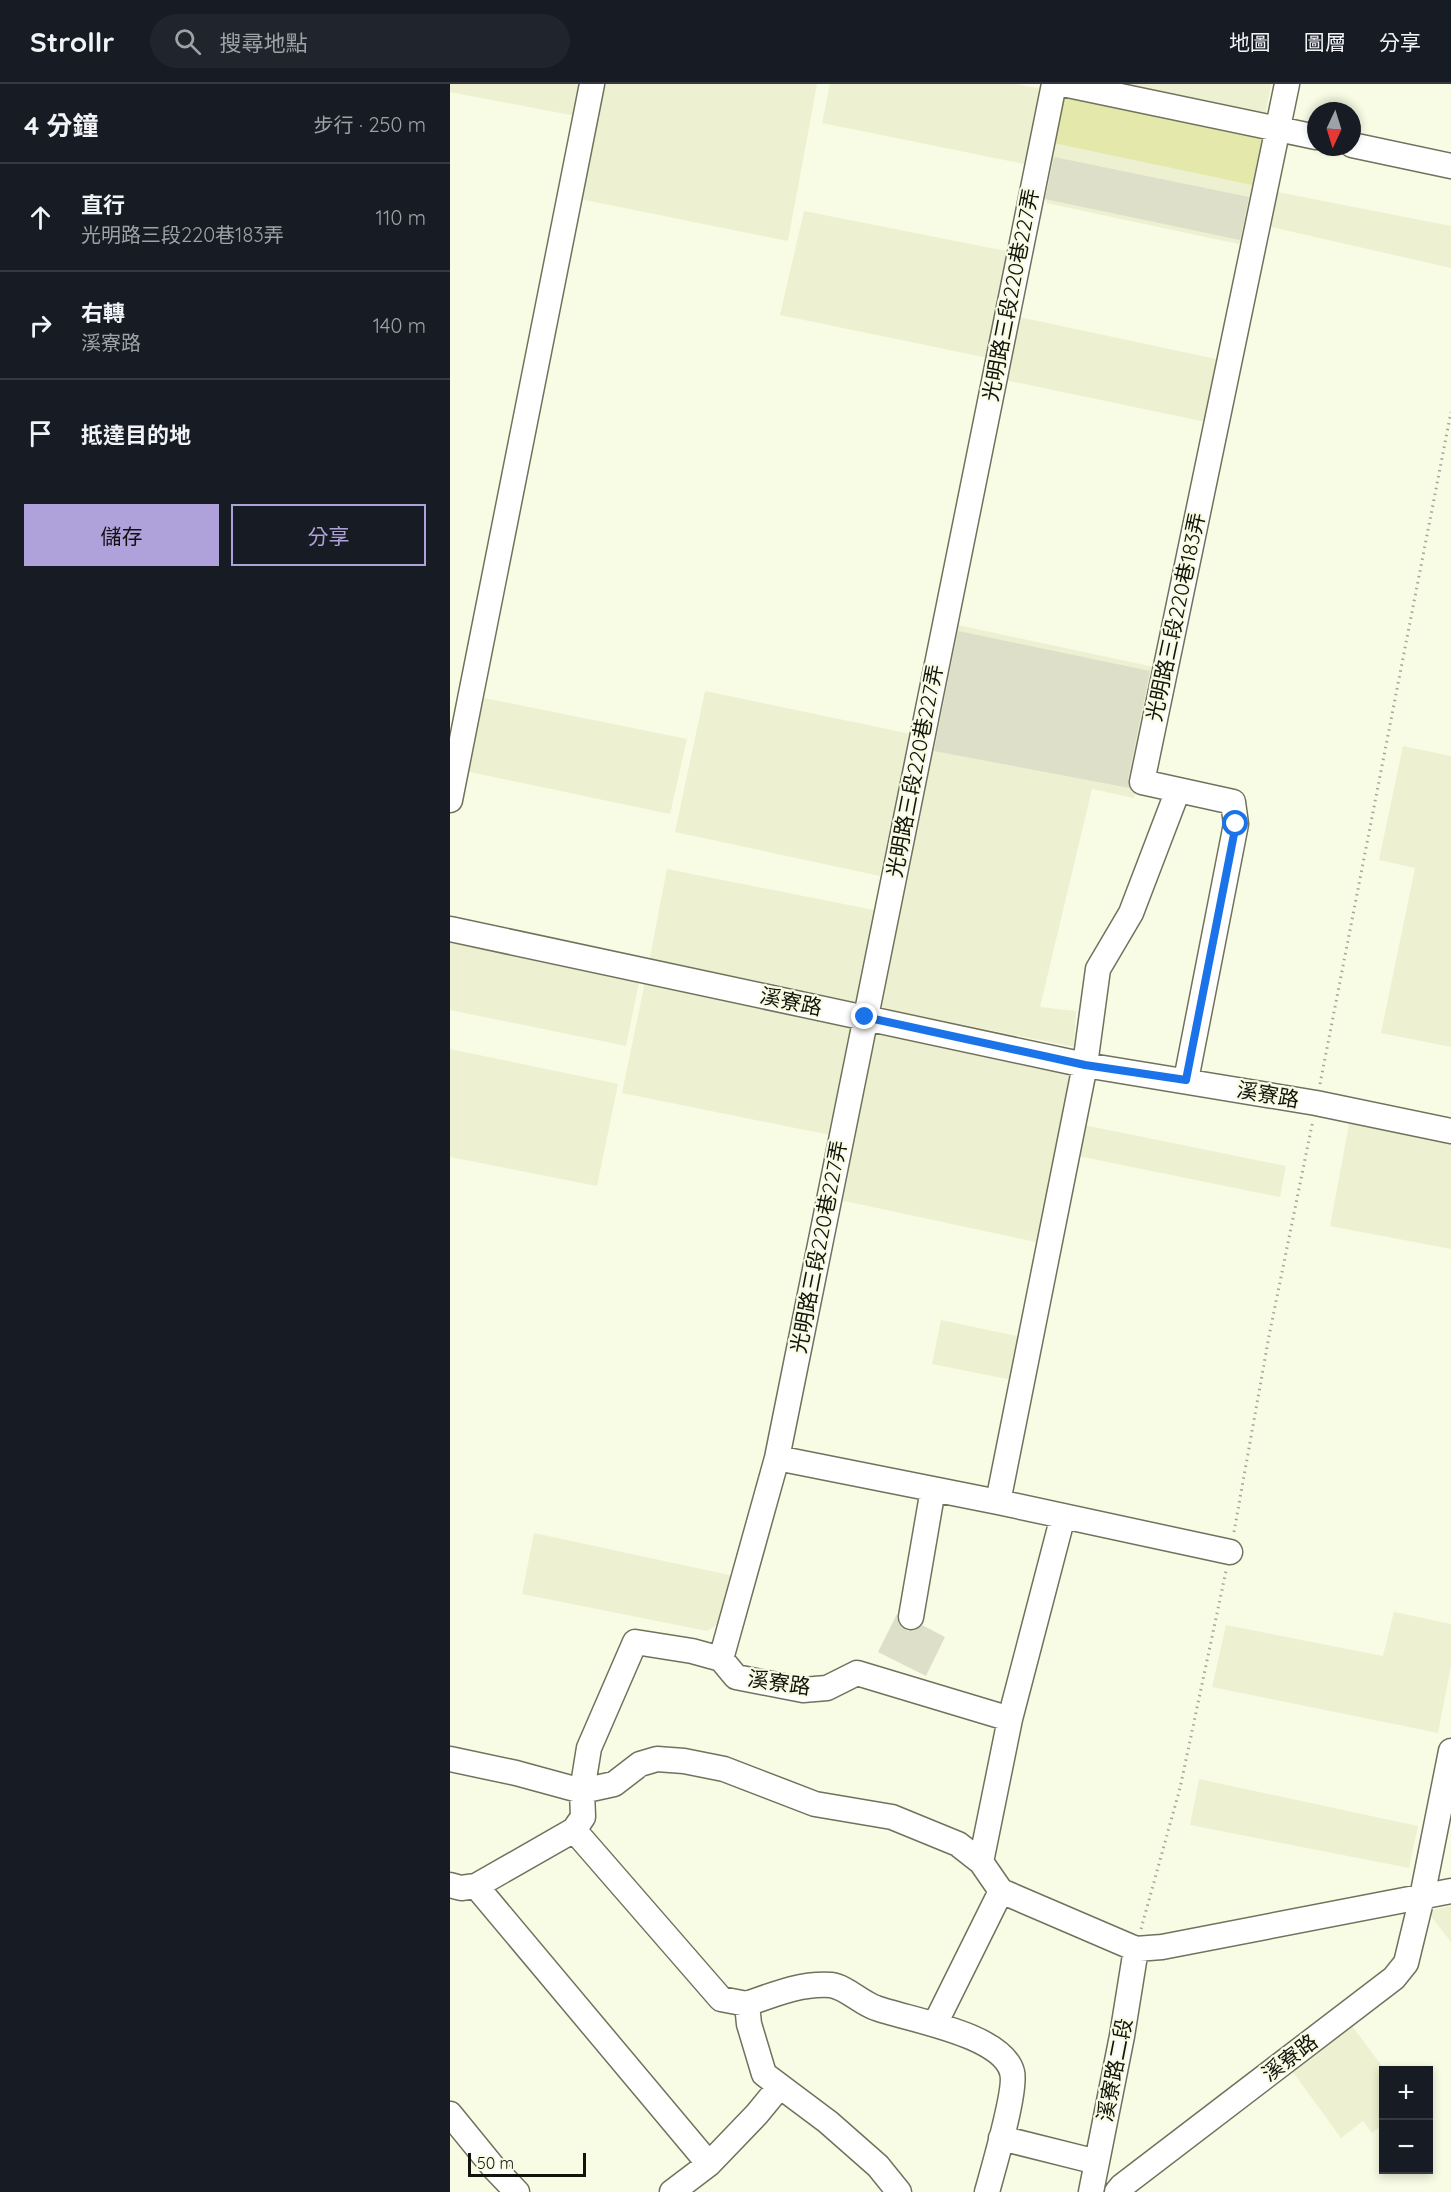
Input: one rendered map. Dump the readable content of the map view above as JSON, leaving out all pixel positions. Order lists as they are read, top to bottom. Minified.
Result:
{"streets":{"street":["光明路三段220巷227弄","光明路三段220巷183弄","溪寮路","溪寮路二段"]},"crossings":[["光明路三段220巷227弄","溪寮路"],["光明路三段220巷183弄","溪寮路"]],"scale_bar":"50 m","north":"bottom","page":{"header":"Strollr","search":"搜尋地點","nav":["地圖","圖層","分享"],"heading":["4 分鐘","步行 · 250 m"],"list":[["直行","光明路三段220巷183弄","110 m"],["右轉","溪寮路","140 m"],"抵達目的地"],"buttons":["儲存","分享"],"map_buttons":["+","−"],"scale":"50 m"}}
